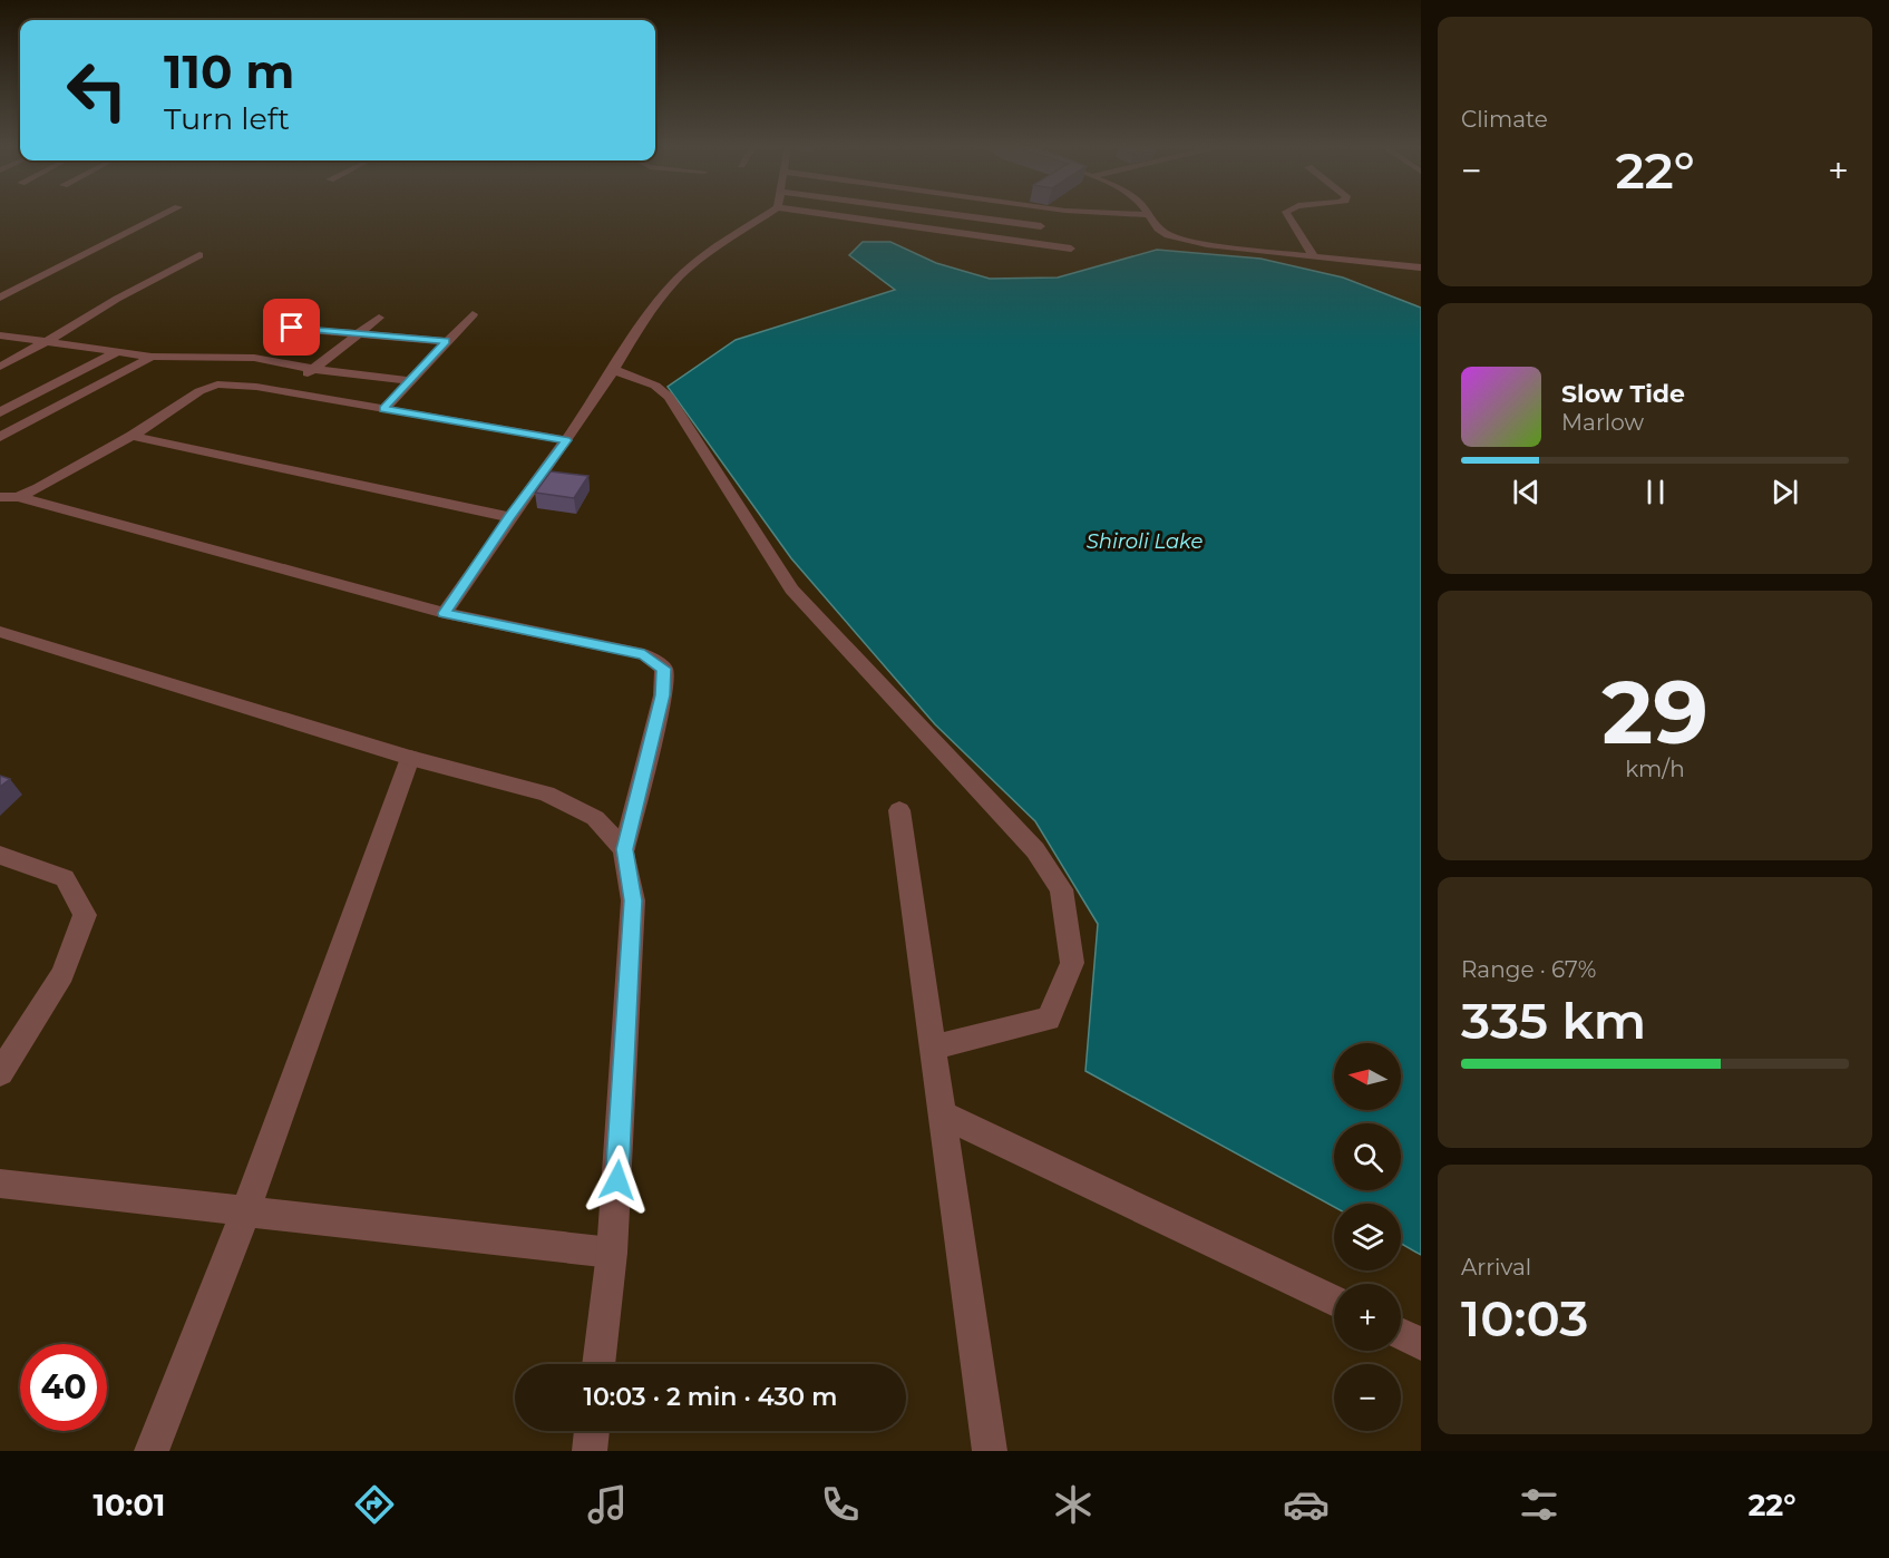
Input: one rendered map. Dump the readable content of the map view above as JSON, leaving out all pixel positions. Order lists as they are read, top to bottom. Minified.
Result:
{"water":["Shiroli Lake"],"north":"left","page":{"tile":["Climate",["29","km/h"],["Range · 67%","335 km"],["Arrival","10:03"]],"turn":["110 m","Turn left"],"heat":["−","22°","+"],"song":["Slow Tide","Marlow"],"map_buttons":["+","−"],"limit":"40","trip":"10:03 · 2 min · 430 m","tabs":["10:01","22°"]}}
